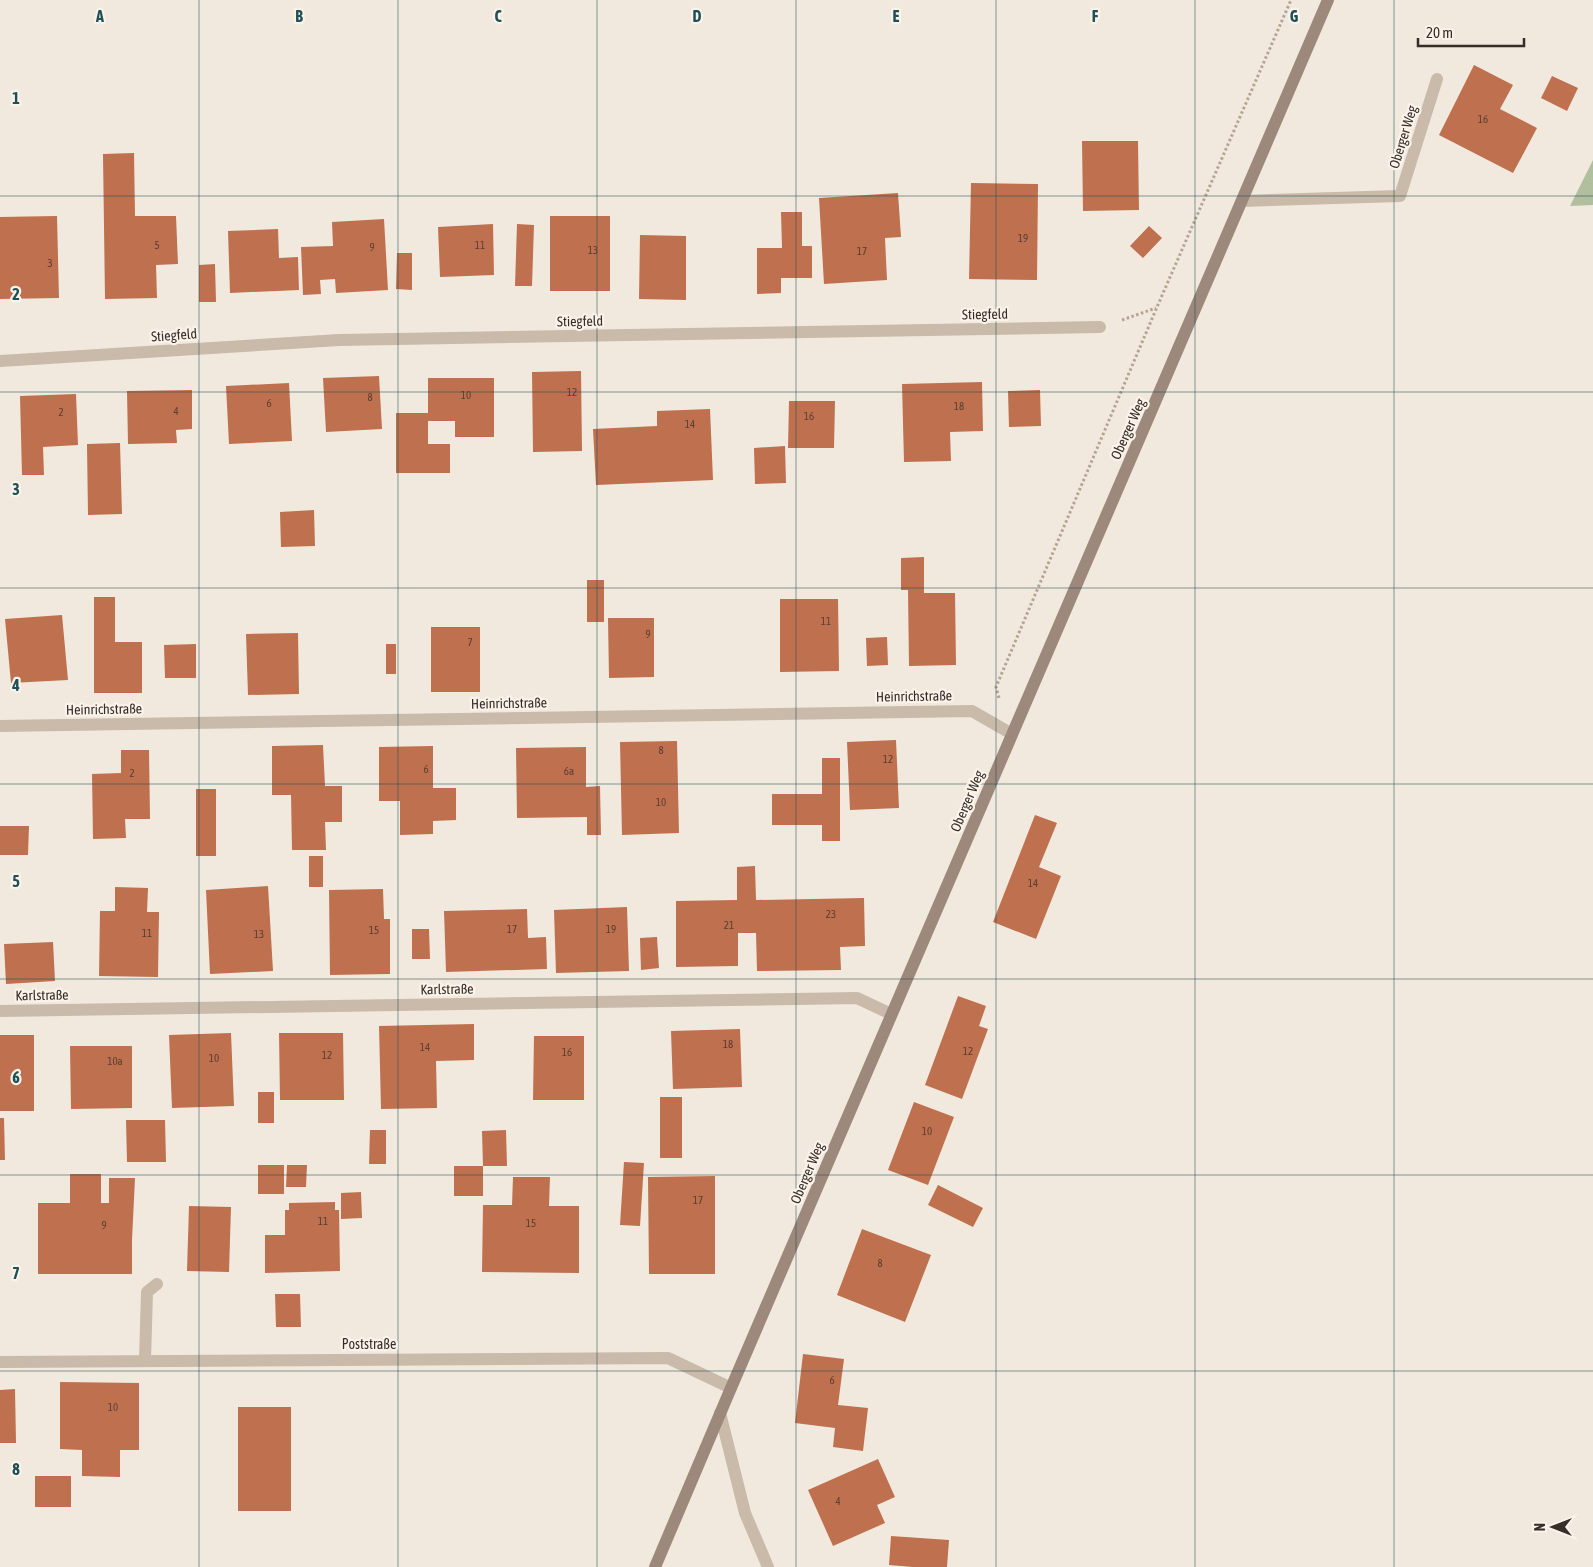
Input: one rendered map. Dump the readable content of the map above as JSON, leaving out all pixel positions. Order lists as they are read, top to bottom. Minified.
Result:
{"streets":{"street":["Oberger Weg","Stiegfeld","Heinrichstraße","Karlstraße","Poststraße"]},"crossings":[["Oberger Weg","Heinrichstraße"],["Oberger Weg","Karlstraße"],["Oberger Weg","Poststraße"]],"house_numbers":["16","19","5","11","9","13","17","3","12","10","8","6","18","4","2","16","14","11","9","7","8","12","6","6a","2","10","14","23","21","17","19","15","11","13","18","14","12","16","12","10","10a","10","17","11","15","9","8","6","10","4"],"scale_bar":"20 m","north":"left","grid":{"columns":["A","B","C","D","E","F","G"],"rows":["1","2","3","4","5","6","7","8"]}}
